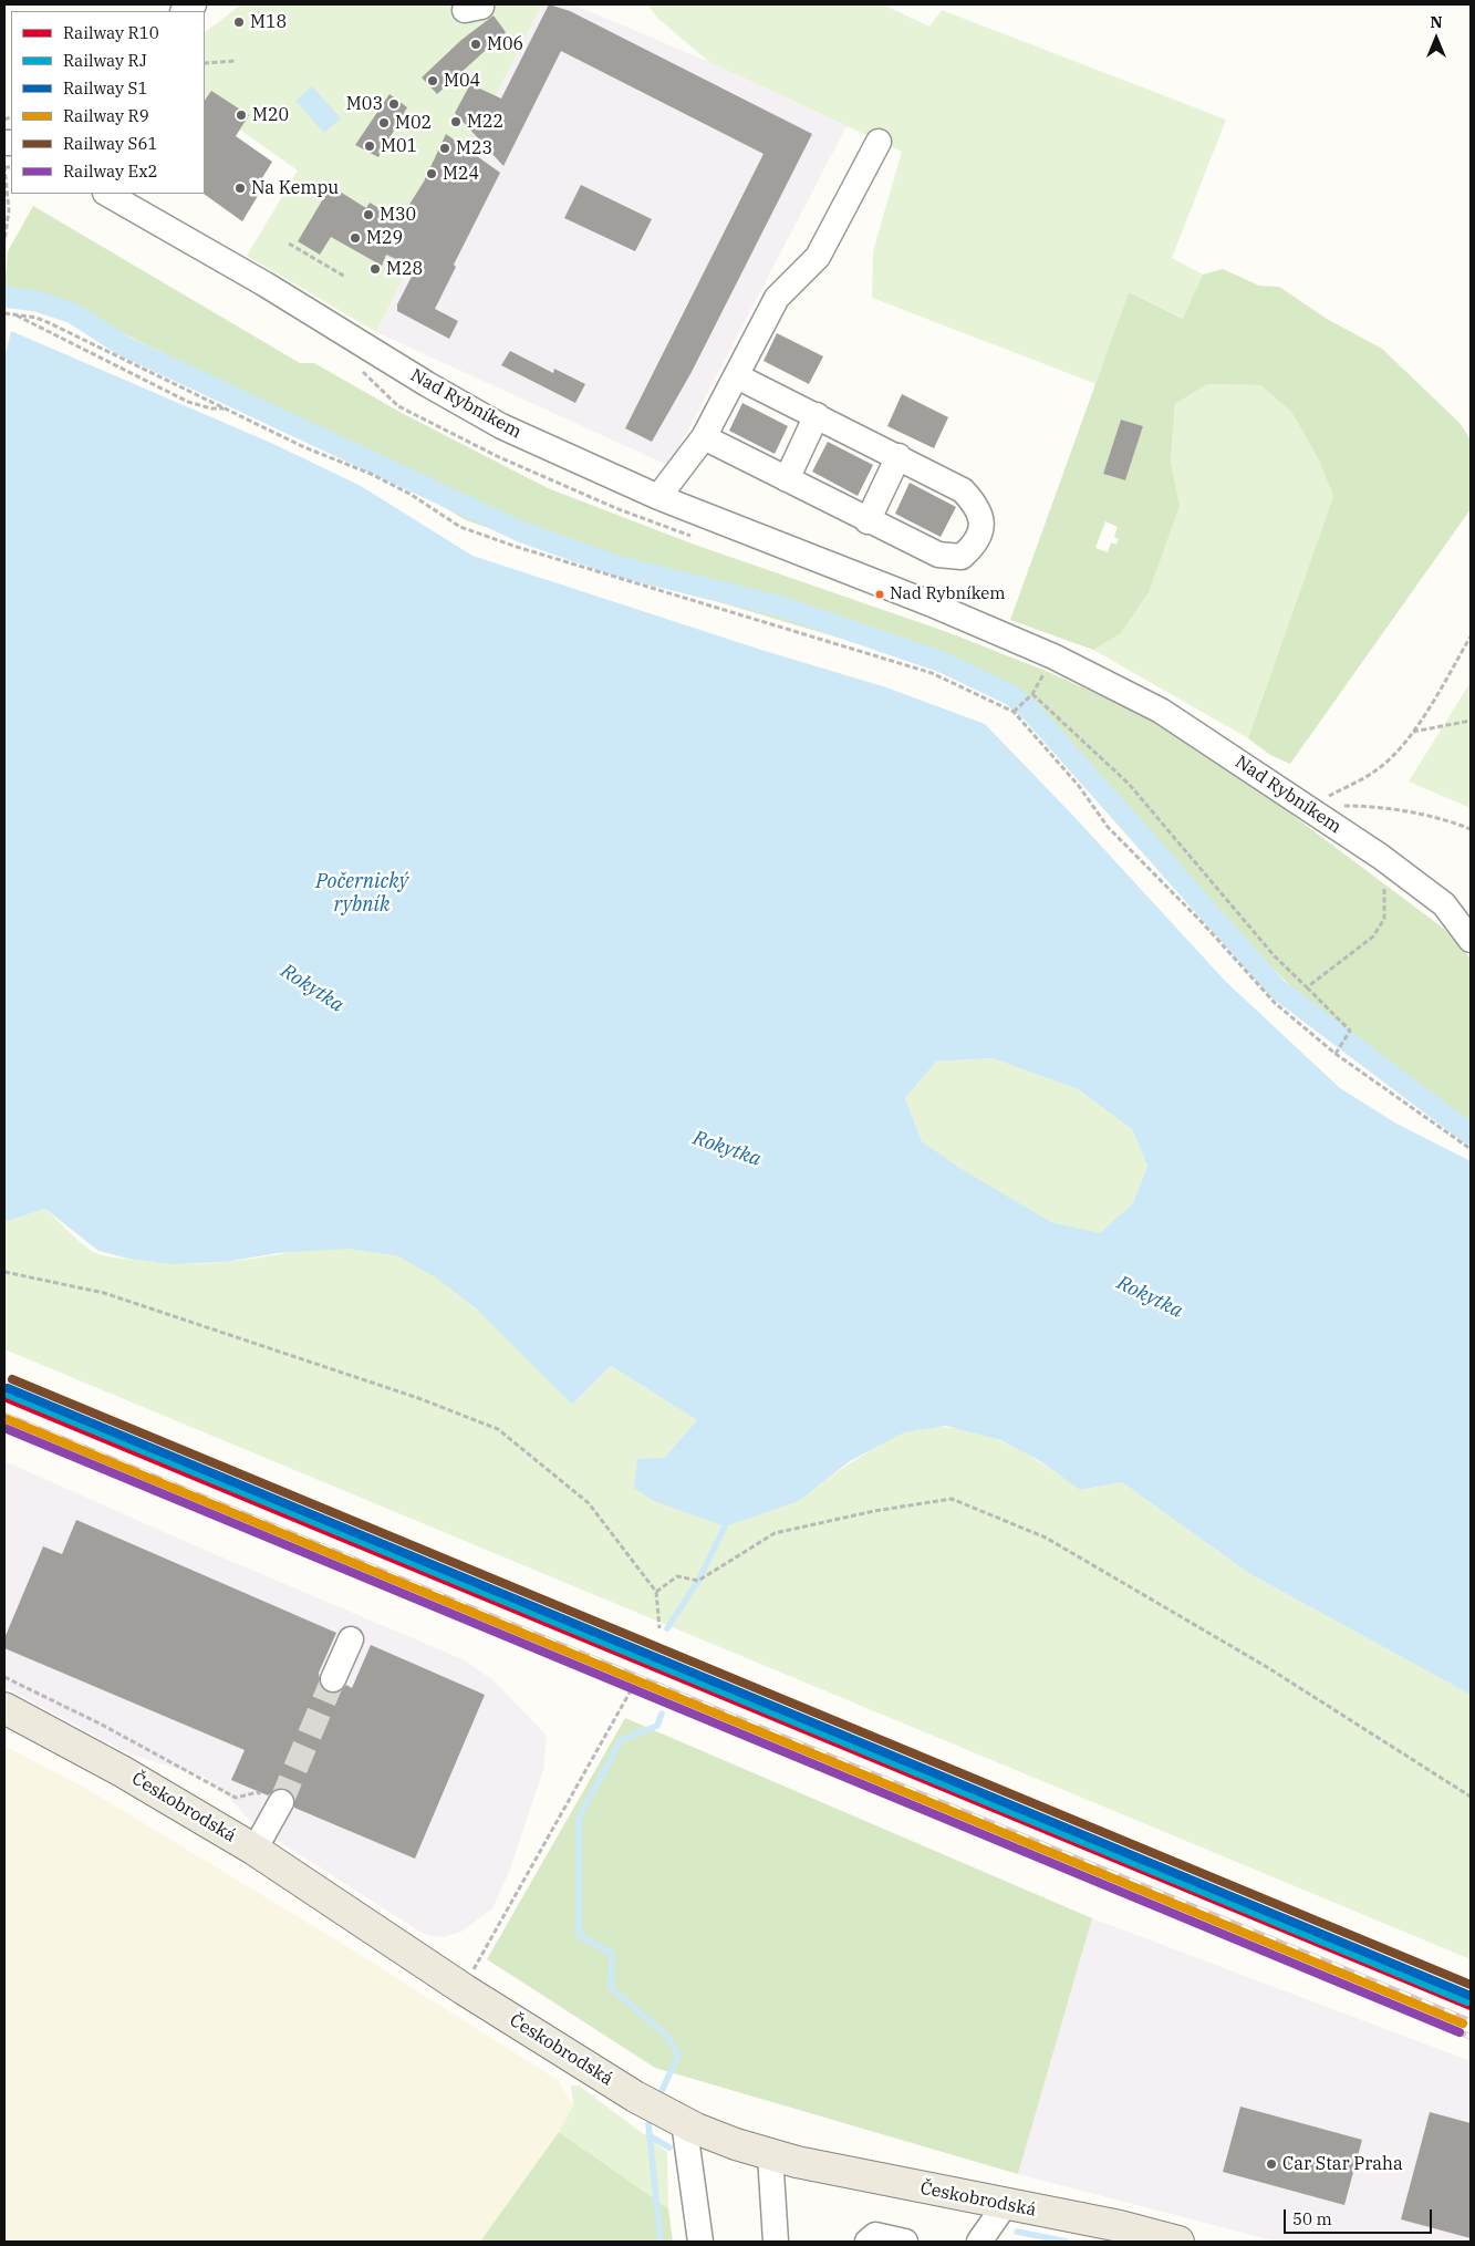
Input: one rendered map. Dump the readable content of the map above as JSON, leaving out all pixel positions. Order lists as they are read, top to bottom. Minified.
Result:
{"streets":{"main road":["Českobrodská"],"street":["Nad Rybníkem"]},"water":["Počernický rybník","Rokytka"],"places":["M18","M06","M04","M03","M20","M22","M02","M01","M23","M24","Na Kempu","M30","M29","M28","Nad Rybníkem","Car Star Praha"],"lines":["rail line S61","rail line S1","rail line RJ","rail line R10","rail line R9","rail line Ex2"],"legend":["Railway R10","Railway RJ","Railway S1","Railway R9","Railway S61","Railway Ex2"],"scale_bar":"50 m","north":"top"}
